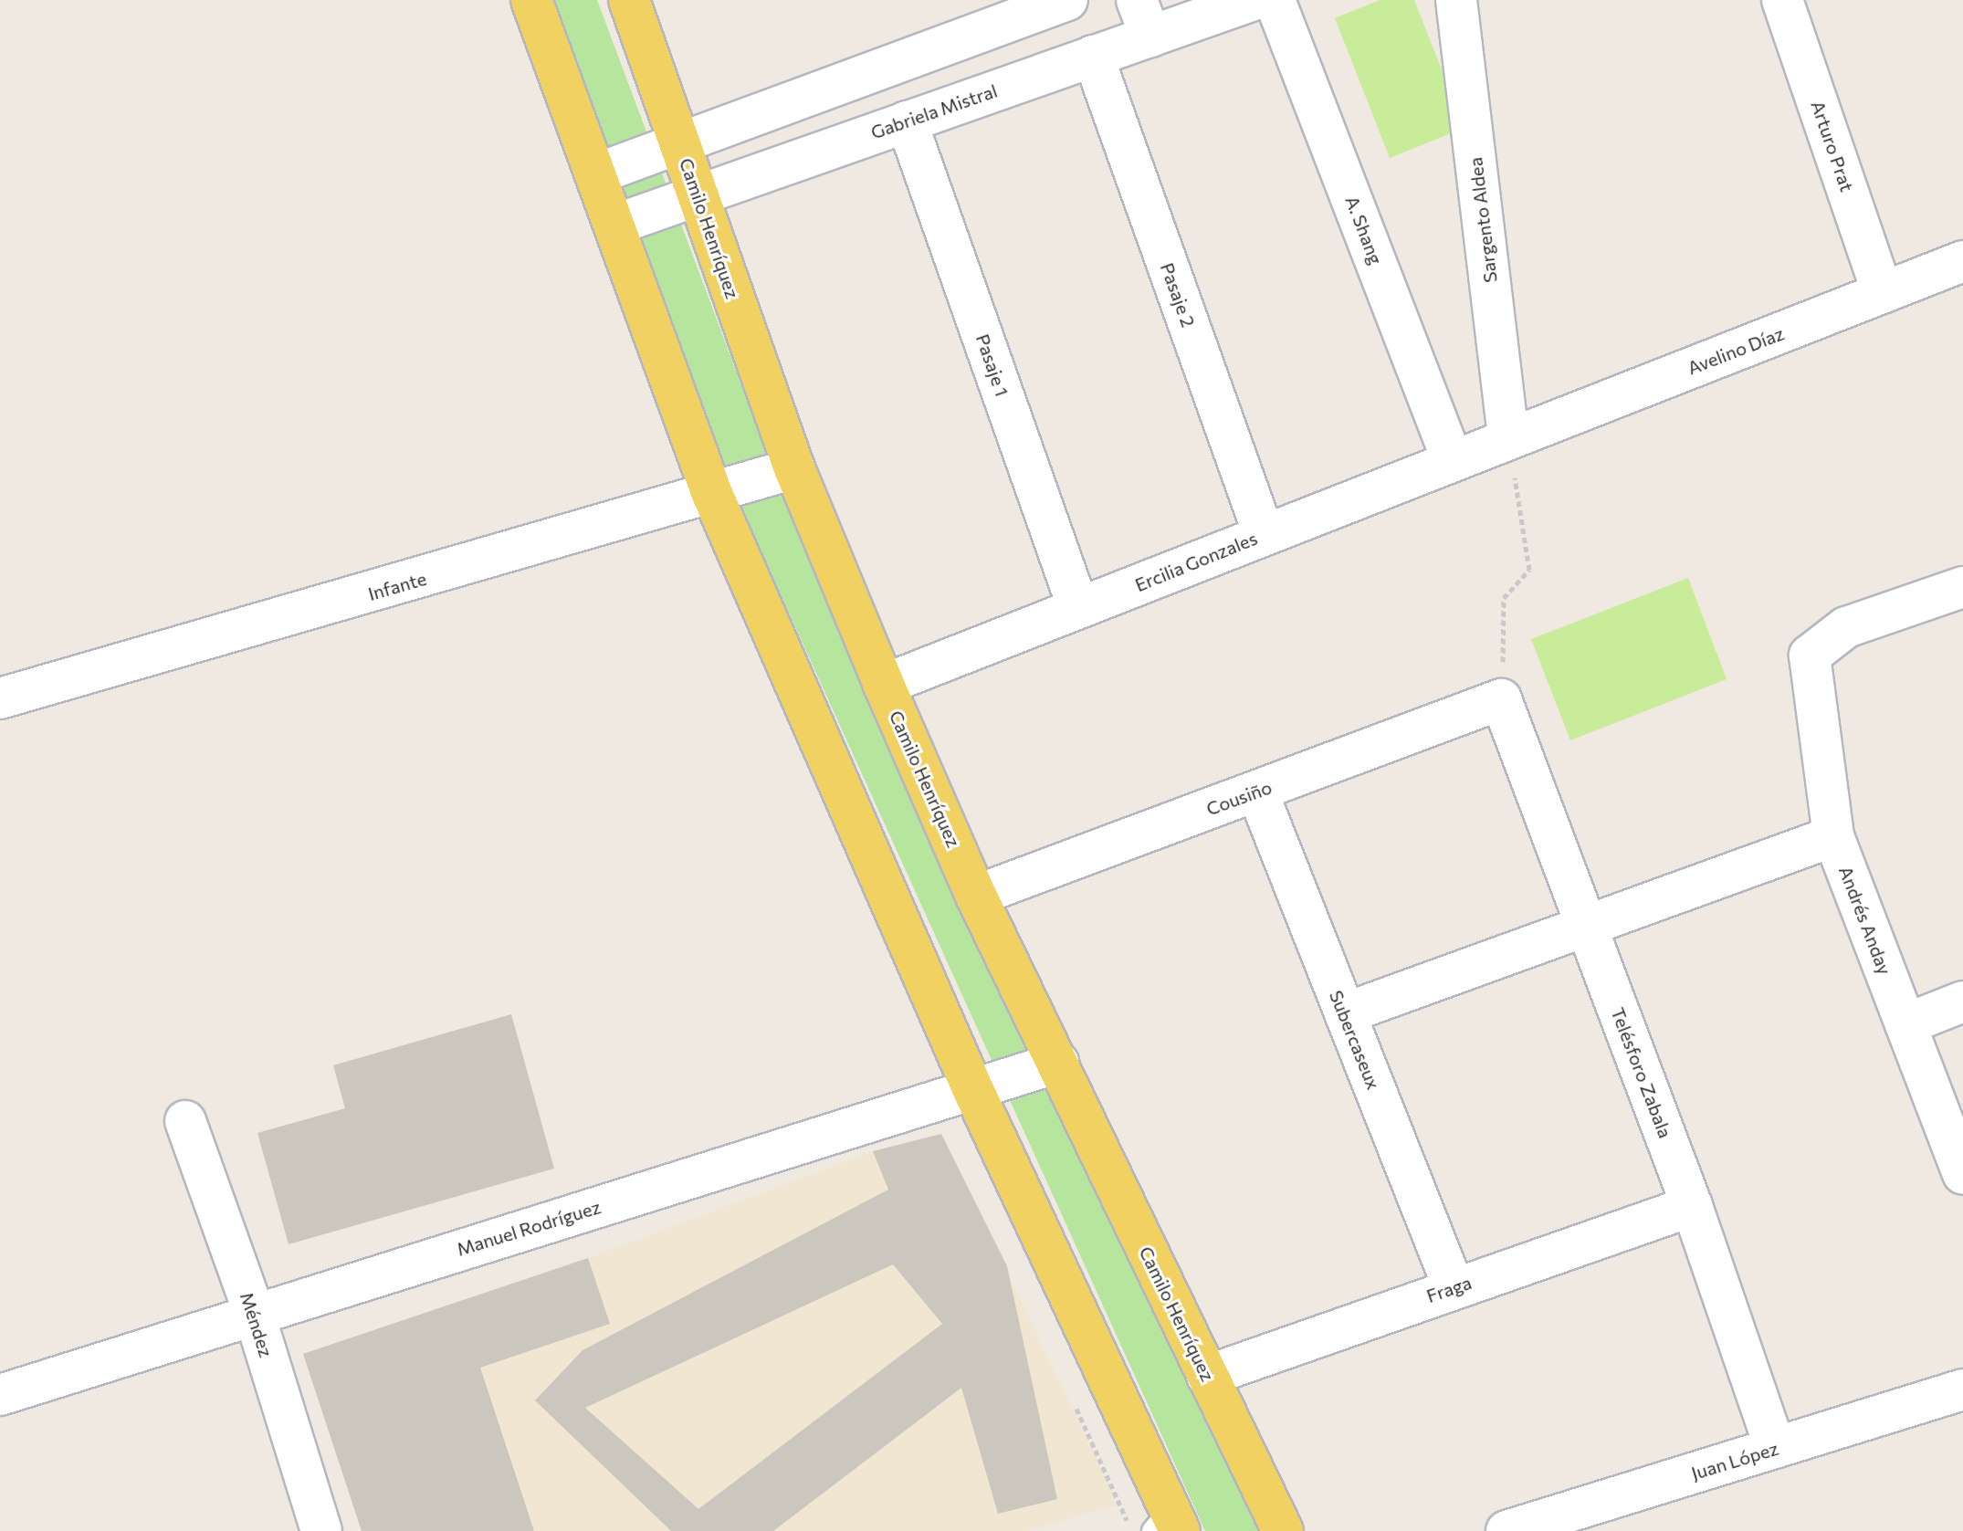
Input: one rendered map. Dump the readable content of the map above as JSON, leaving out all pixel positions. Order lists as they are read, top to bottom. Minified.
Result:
{"streets":{"main road":["Camilo Henríquez"],"street":["Gabriela Mistral","Arturo Prat","Sargento Aldea","A. Shang","Pasaje 2","Avelino Díaz","Pasaje 1","Ercilia Gonzales","Infante","Cousiño","Andrés Anday","Subercaseux","Telésforo Zabala","Manuel Rodríguez","Fraga","Méndez","Juan López"]},"crossings":[["Gabriela Mistral","Camilo Henríquez"],["Gabriela Mistral","Pasaje 2"],["Gabriela Mistral","Pasaje 1"],["Arturo Prat","Avelino Díaz"],["Sargento Aldea","Avelino Díaz"],["Sargento Aldea","Ercilia Gonzales"],["Camilo Henríquez","Ercilia Gonzales"],["Camilo Henríquez","Infante"],["Camilo Henríquez","Cousiño"],["Camilo Henríquez","Manuel Rodríguez"],["Camilo Henríquez","Fraga"],["A. Shang","Ercilia Gonzales"],["Pasaje 2","Ercilia Gonzales"],["Avelino Díaz","Ercilia Gonzales"],["Pasaje 1","Ercilia Gonzales"],["Cousiño","Subercaseux"],["Cousiño","Telésforo Zabala"],["Subercaseux","Fraga"],["Telésforo Zabala","Fraga"],["Telésforo Zabala","Juan López"],["Manuel Rodríguez","Méndez"]]}
